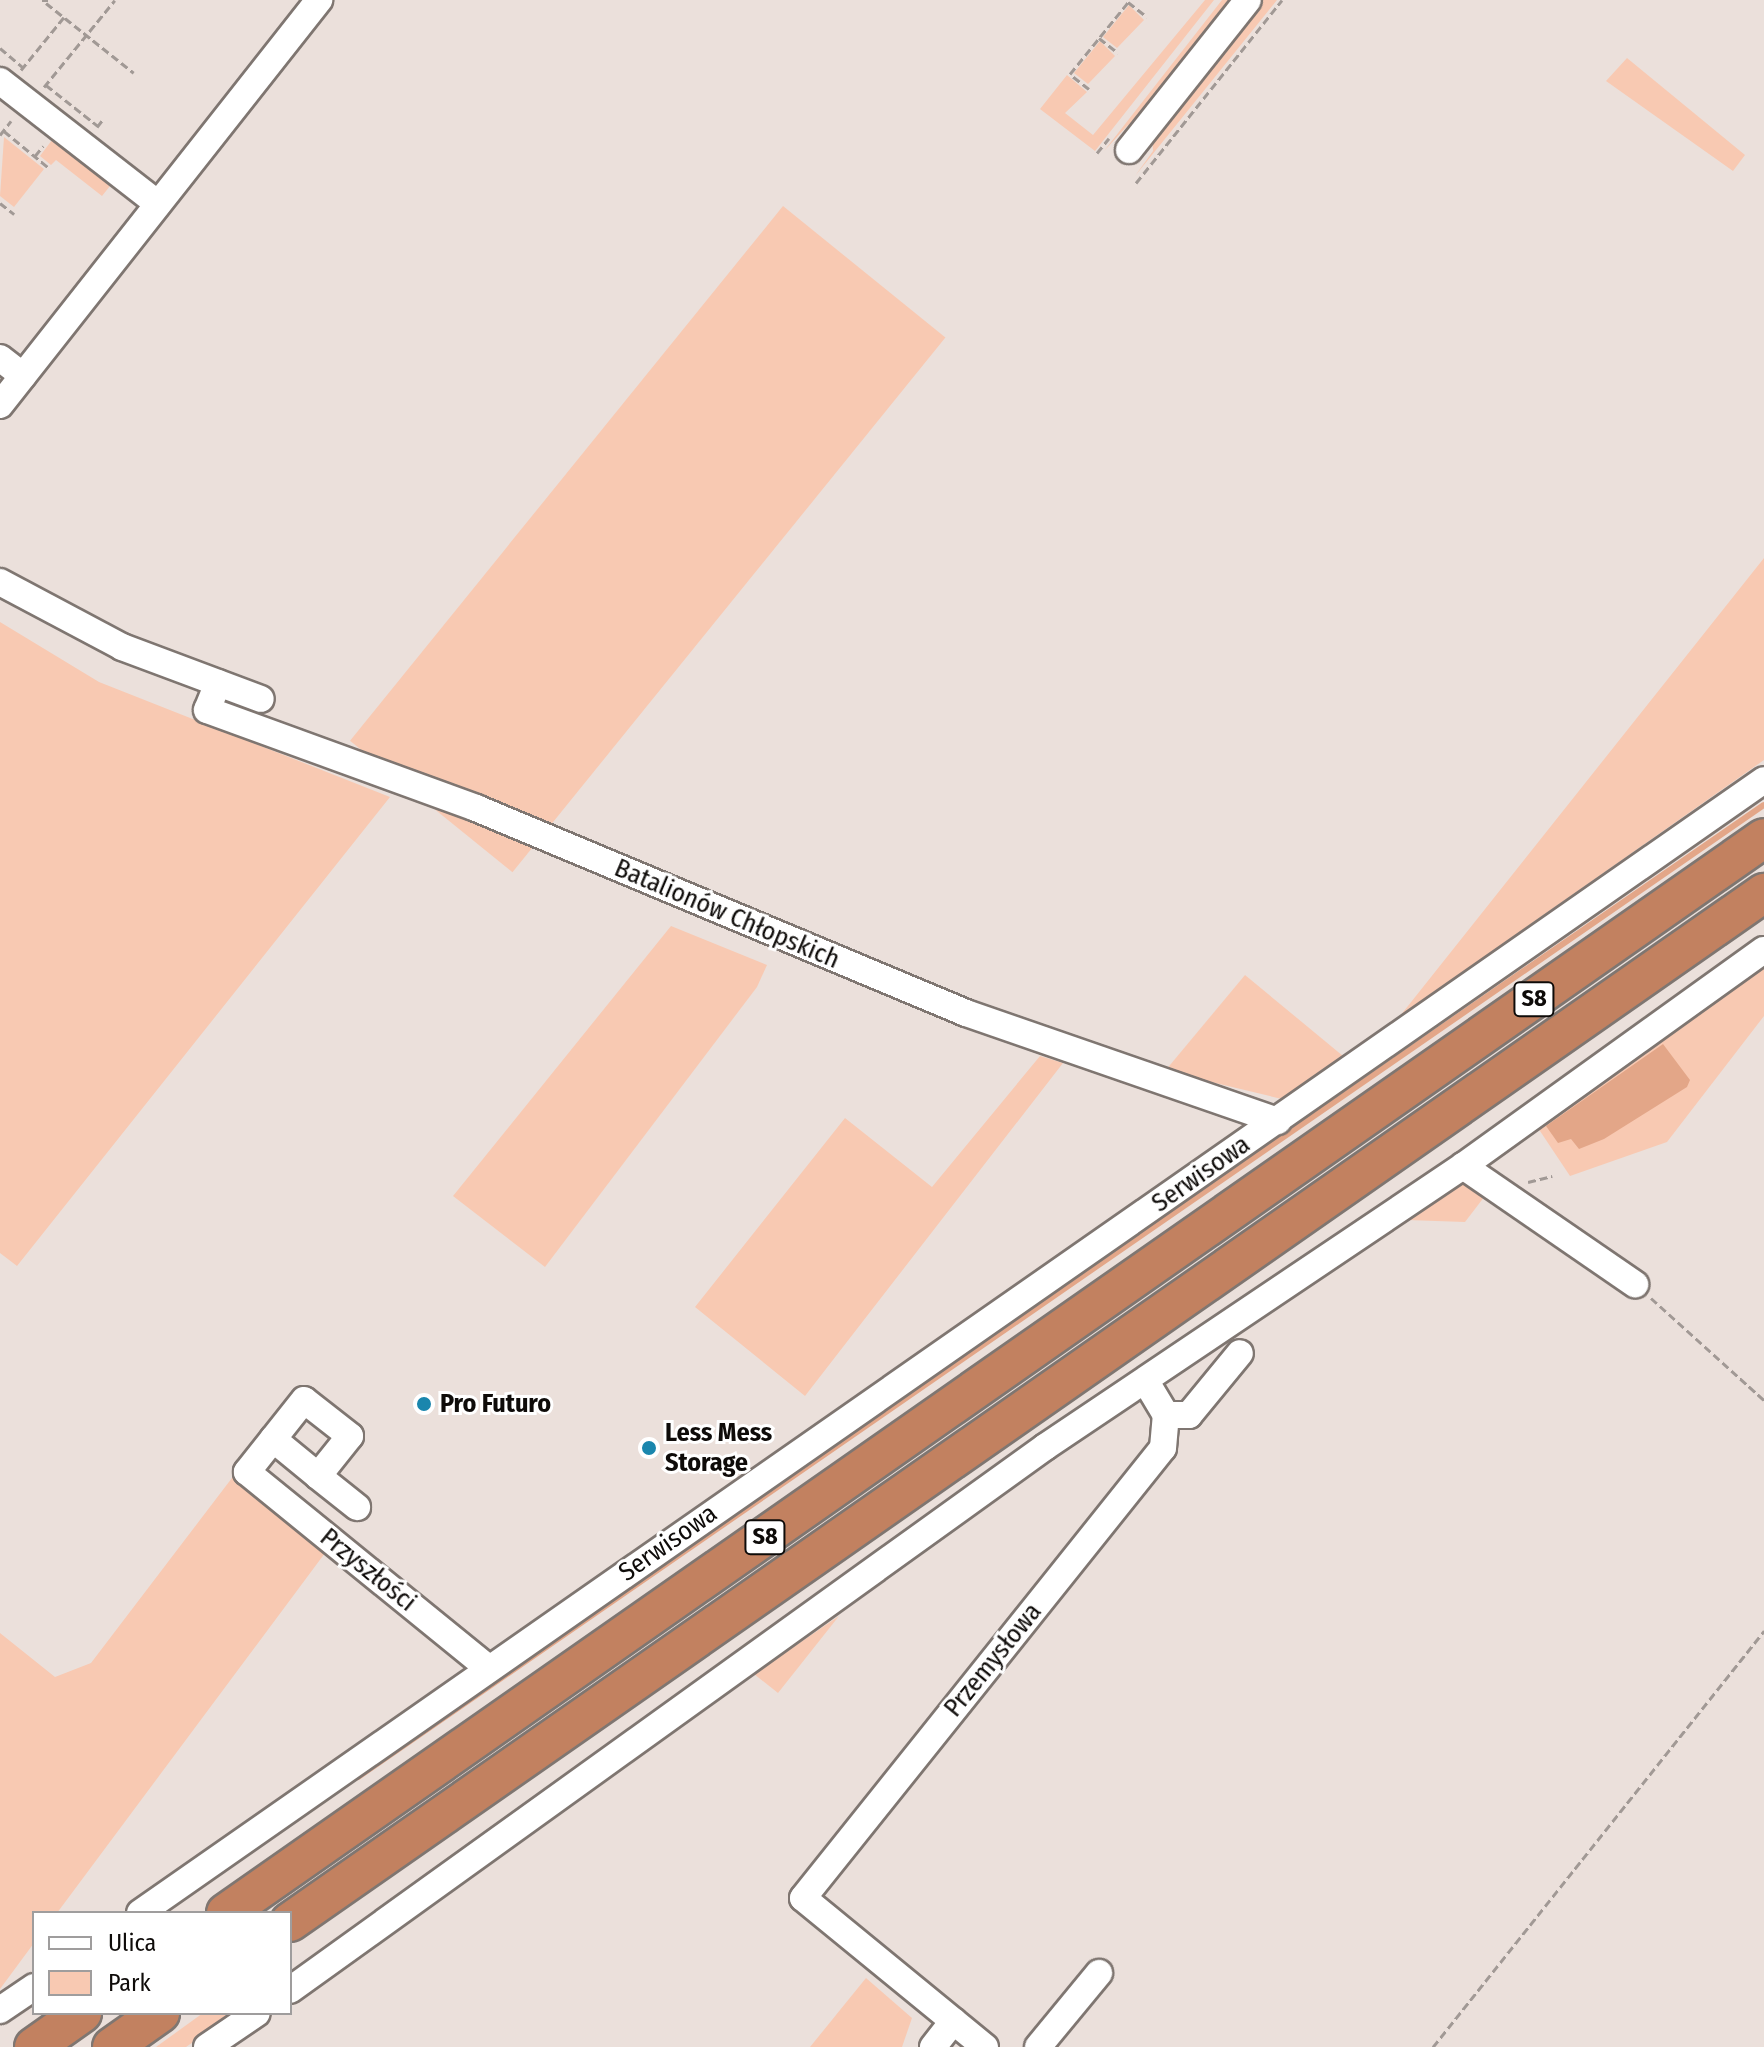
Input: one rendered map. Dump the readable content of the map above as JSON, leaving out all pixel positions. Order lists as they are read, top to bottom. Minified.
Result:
{"streets":{"highway":["S8"],"street":["Batalionów Chłopskich","Serwisowa","Przyszłości","Przemysłowa"]},"crossings":[["Batalionów Chłopskich","Serwisowa"],["Serwisowa","Przyszłości"]],"places":["Pro Futuro","Less Mess Storage"],"legend":["Ulica","Park"]}
